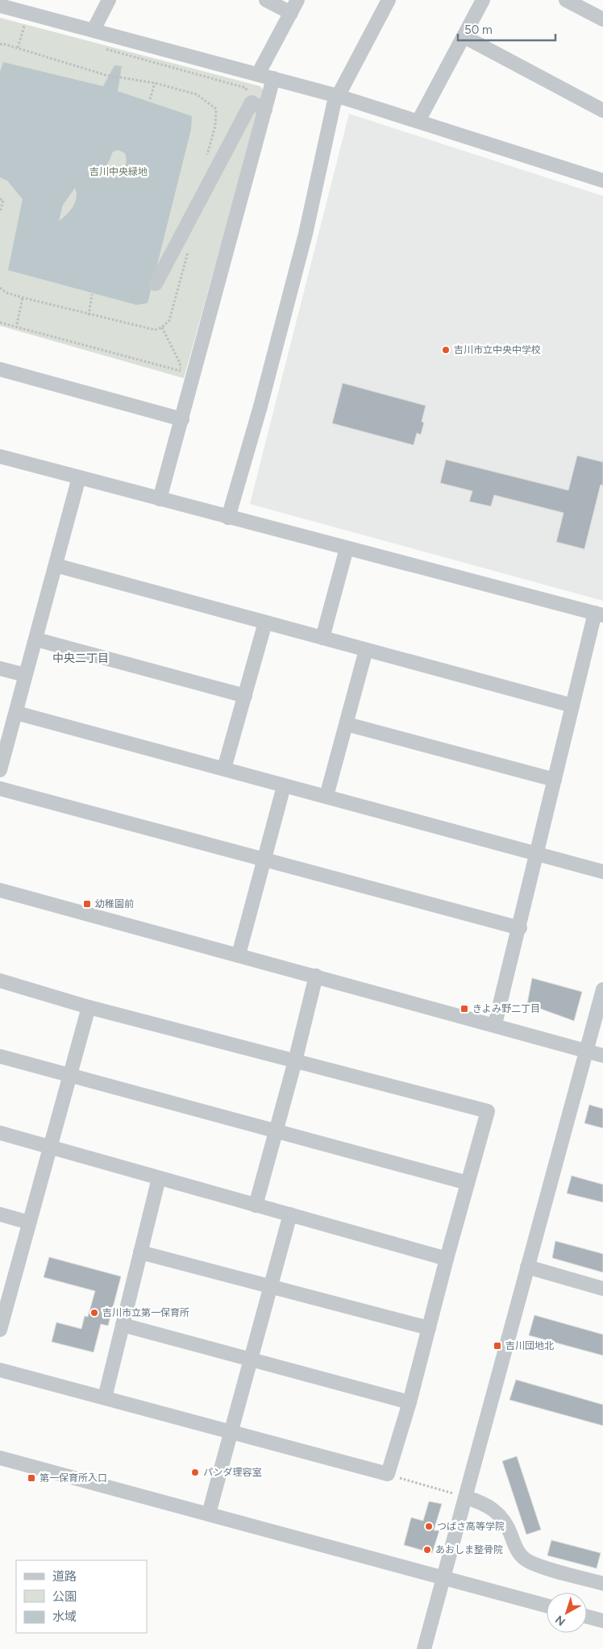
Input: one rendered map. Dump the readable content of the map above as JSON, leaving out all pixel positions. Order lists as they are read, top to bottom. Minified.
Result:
{"districts":["中央二丁目"],"parks":["吉川中央緑地"],"places":{"other":["吉川市立中央中学校","吉川市立第一保育所","パンダ理容室","つばさ高等学院","あおしま整骨院"],"transit":["幼稚園前","きよみ野二丁目","吉川団地北","第一保育所入口"]},"legend":["道路","公園","水域"],"scale_bar":"50 m","north":"bottom left"}
